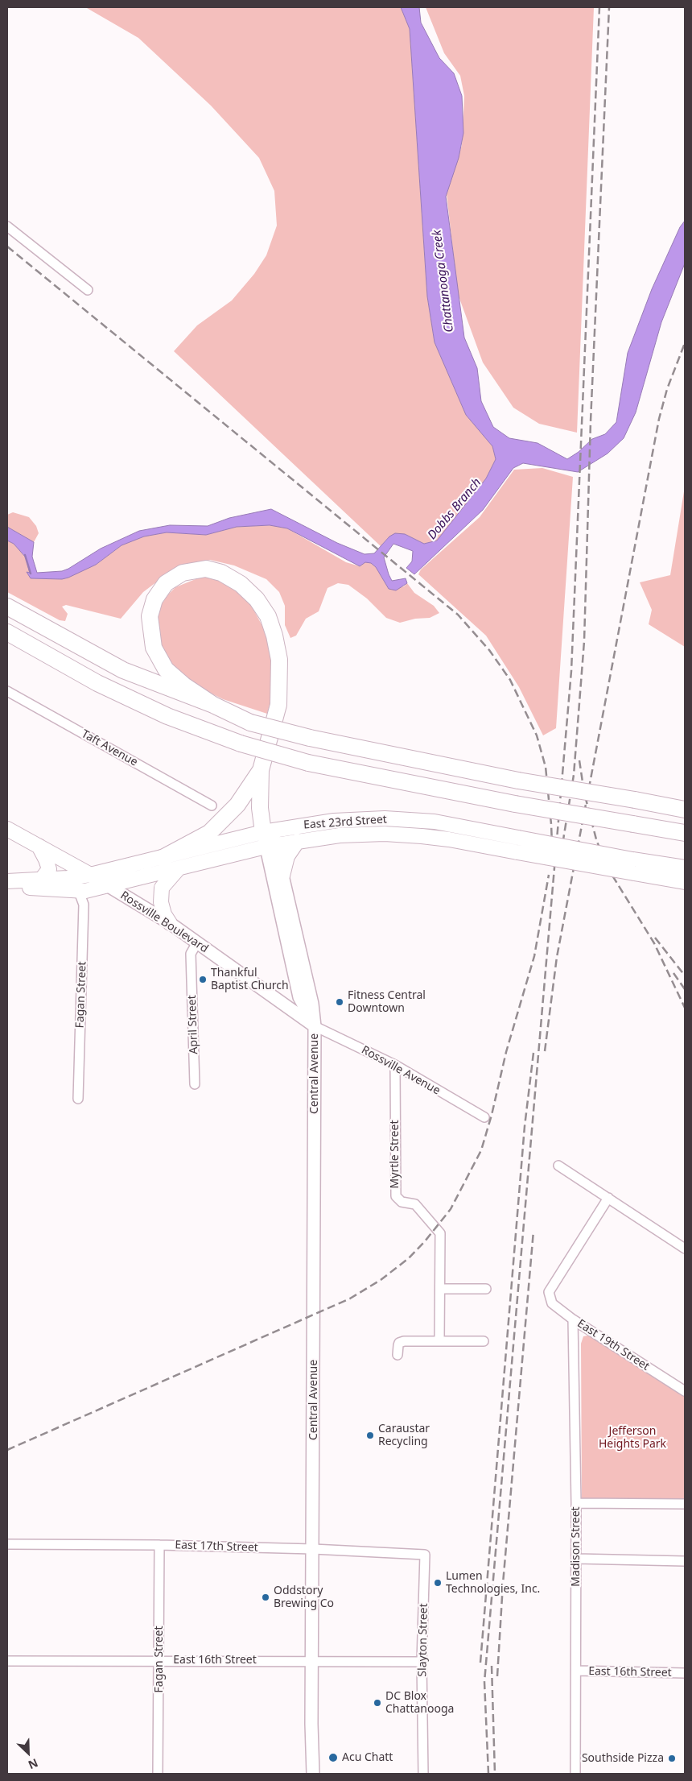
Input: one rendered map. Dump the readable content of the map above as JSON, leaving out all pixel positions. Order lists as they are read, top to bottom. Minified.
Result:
{"streets":{"main road":["East 23rd Street","Rossville Boulevard","Central Avenue"],"street":["Taft Avenue","Fagan Street","April Street","Rossville Avenue","Myrtle Street","East 19th Street","East 17th Street","Madison Street","Slayton Street","East 16th Street"]},"crossings":[["East 23rd Street","Rossville Boulevard"],["East 23rd Street","Fagan Street"],["East 23rd Street","Central Avenue"],["Rossville Boulevard","April Street"],["Rossville Boulevard","Rossville Avenue"],["Rossville Boulevard","Central Avenue"],["Fagan Street","East 17th Street"],["Fagan Street","East 16th Street"],["Rossville Avenue","Central Avenue"],["Rossville Avenue","Myrtle Street"],["Central Avenue","East 17th Street"],["Central Avenue","East 16th Street"],["East 19th Street","Madison Street"],["East 17th Street","Slayton Street"],["Madison Street","East 16th Street"],["Slayton Street","East 16th Street"]],"water":["Chattanooga Creek","Dobbs Branch"],"parks":["Jefferson Heights Park"],"places":["Thankful Baptist Church","Fitness Central Downtown","Caraustar Recycling","Lumen Technologies, Inc.","Oddstory Brewing Co","DC Blox Chattanooga","Acu Chatt","Southside Pizza"],"north":"bottom right"}
